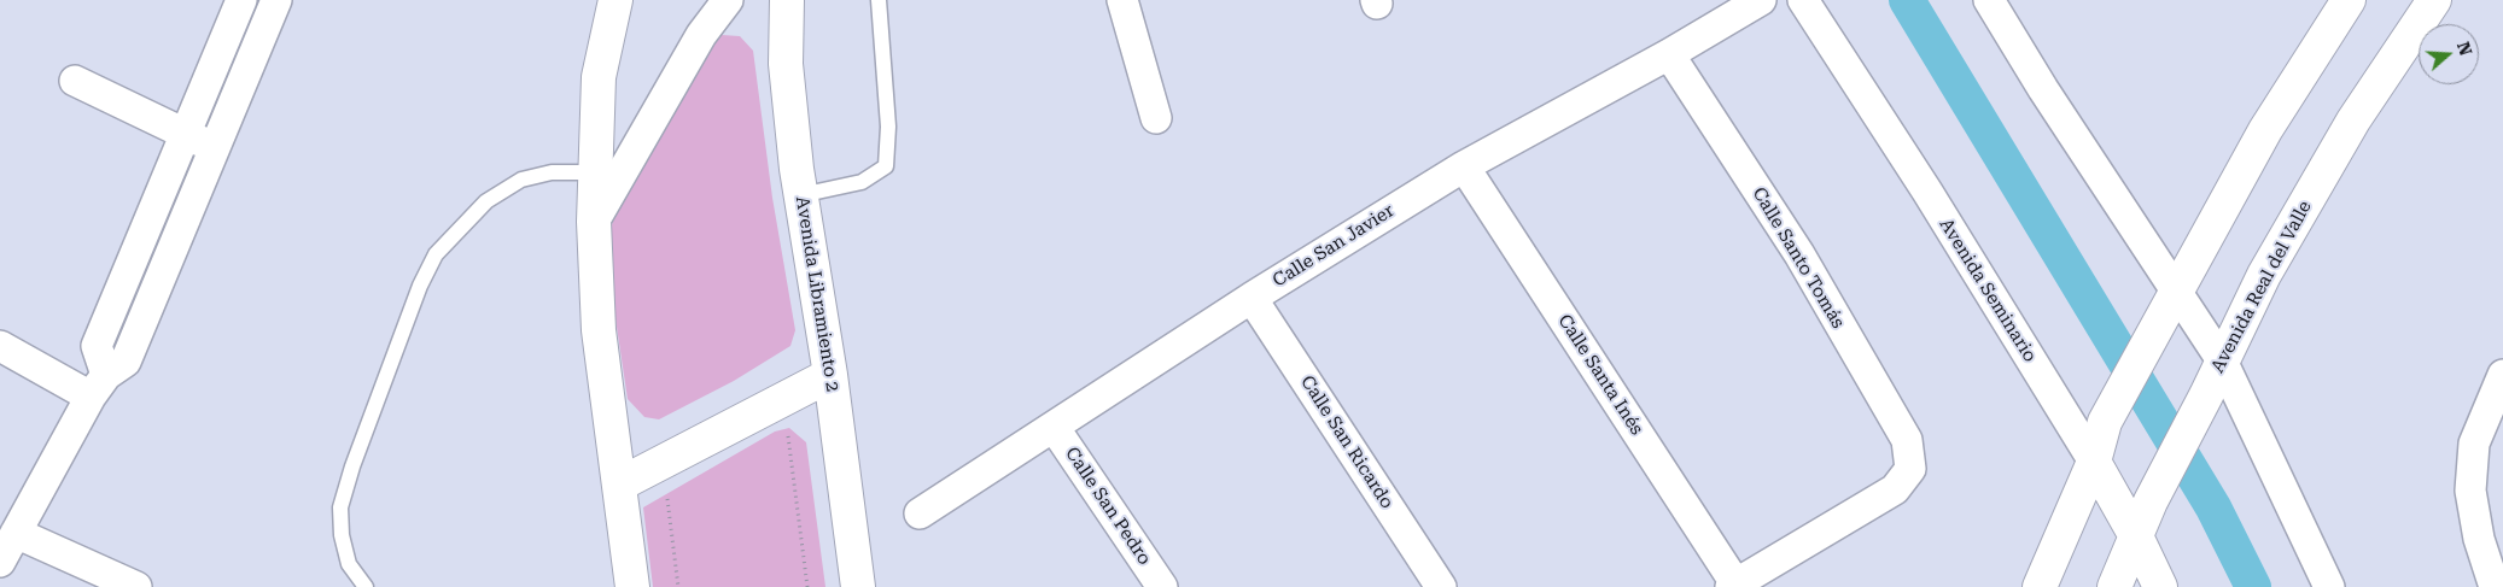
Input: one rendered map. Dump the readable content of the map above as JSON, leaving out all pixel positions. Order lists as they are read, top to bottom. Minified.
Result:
{"streets":{"street":["Calle San Javier","Calle Santo Tomás","Avenida Real del Valle","Avenida Seminario","Avenida Libramiento 2","Calle Santa Inés","Calle San Ricardo","Calle San Pedro"]},"crossings":[["Calle San Javier","Calle Santo Tomás"],["Calle San Javier","Calle Santa Inés"],["Calle San Javier","Calle San Ricardo"],["Calle San Javier","Calle San Pedro"],["Calle Santo Tomás","Calle Santa Inés"],["Avenida Real del Valle","Avenida Seminario"]],"north":"right"}
